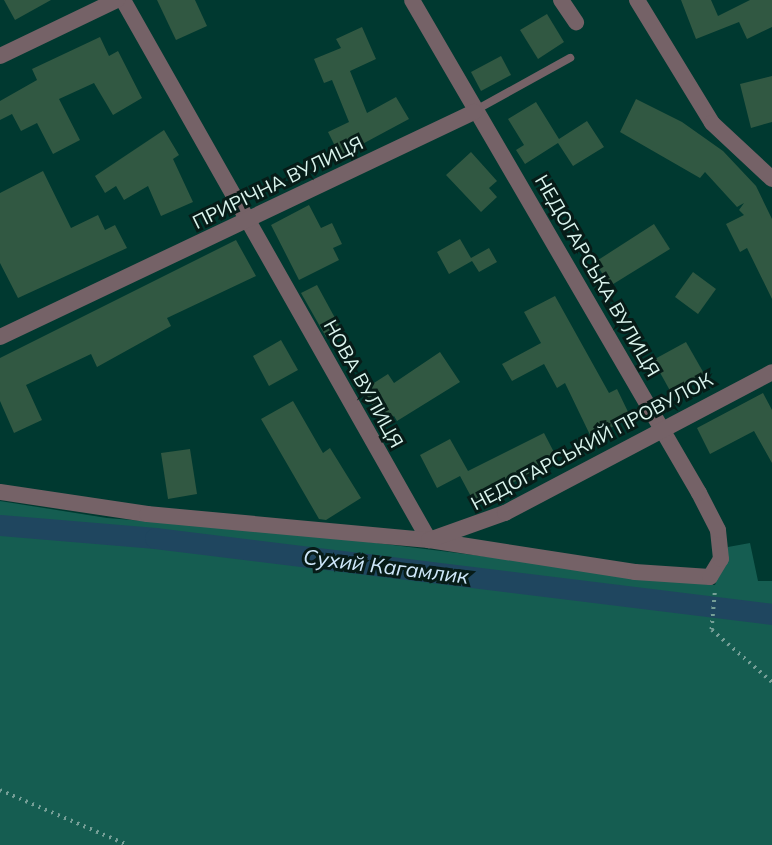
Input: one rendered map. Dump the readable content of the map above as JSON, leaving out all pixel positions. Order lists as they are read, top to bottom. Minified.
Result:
{"streets":{"street":["ПРИРІЧНА ВУЛИЦЯ","НЕДОГАРСЬКА ВУЛИЦЯ","НОВА ВУЛИЦЯ","НЕДОГАРСЬКИЙ ПРОВУЛОК"]},"crossings":[["ПРИРІЧНА ВУЛИЦЯ","НЕДОГАРСЬКА ВУЛИЦЯ"],["ПРИРІЧНА ВУЛИЦЯ","НОВА ВУЛИЦЯ"],["НЕДОГАРСЬКА ВУЛИЦЯ","НЕДОГАРСЬКИЙ ПРОВУЛОК"],["НОВА ВУЛИЦЯ","НЕДОГАРСЬКИЙ ПРОВУЛОК"]],"water":["Сухий Кагамлик"]}
